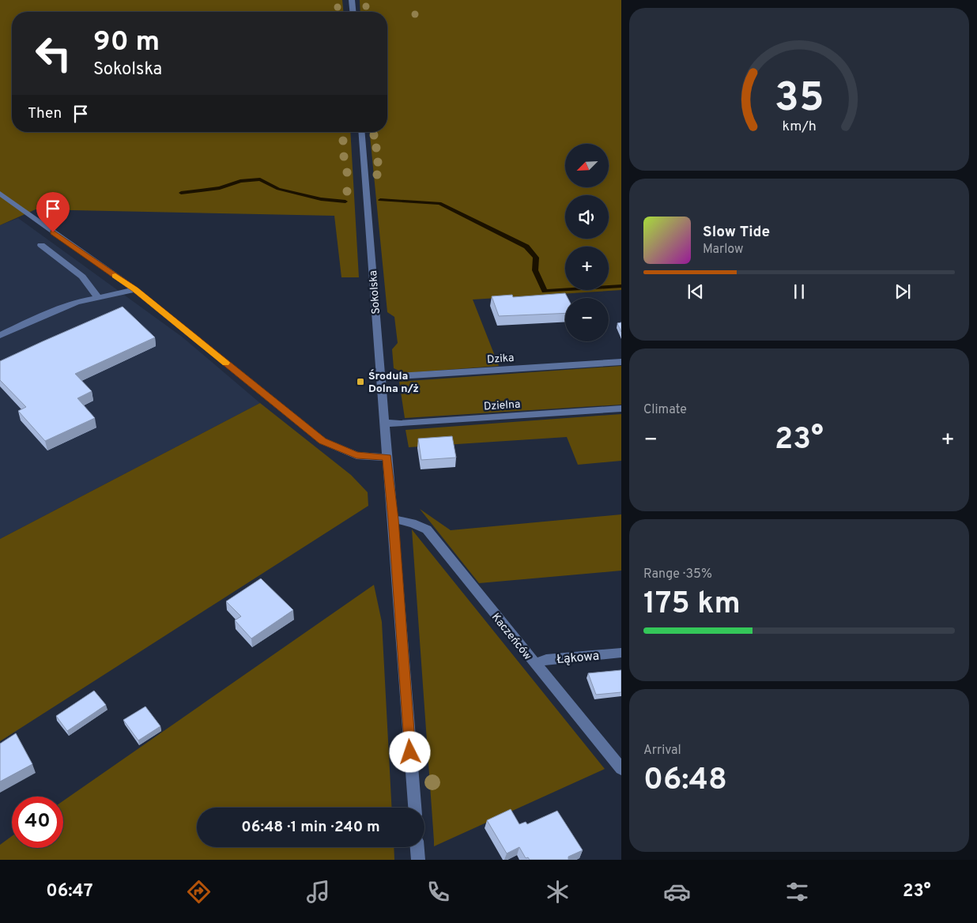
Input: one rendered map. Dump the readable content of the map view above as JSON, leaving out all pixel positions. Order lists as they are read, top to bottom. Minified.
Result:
{"streets":{"street":["Sokolska","Dzika","Dzielna","Kaczeńców","Łąkowa"]},"crossings":[["Sokolska","Dzika"],["Sokolska","Dzielna"],["Sokolska","Kaczeńców"],["Kaczeńców","Łąkowa"]],"places":{"transit":["Środula Dolna n/ż"]},"north":"bottom left","page":{"turn":["90 m","Sokolska"],"then":"Then","map_buttons":["+","−"],"song":["Slow Tide","Marlow"],"tile":["Climate",["Range · 35%","175 km"],["Arrival","06:48"]],"heat":["−","23°","+"],"limit":"40","trip":"06:48 · 1 min · 240 m","tabs":["06:47","23°"],"gauge":["35","km/h"]}}
